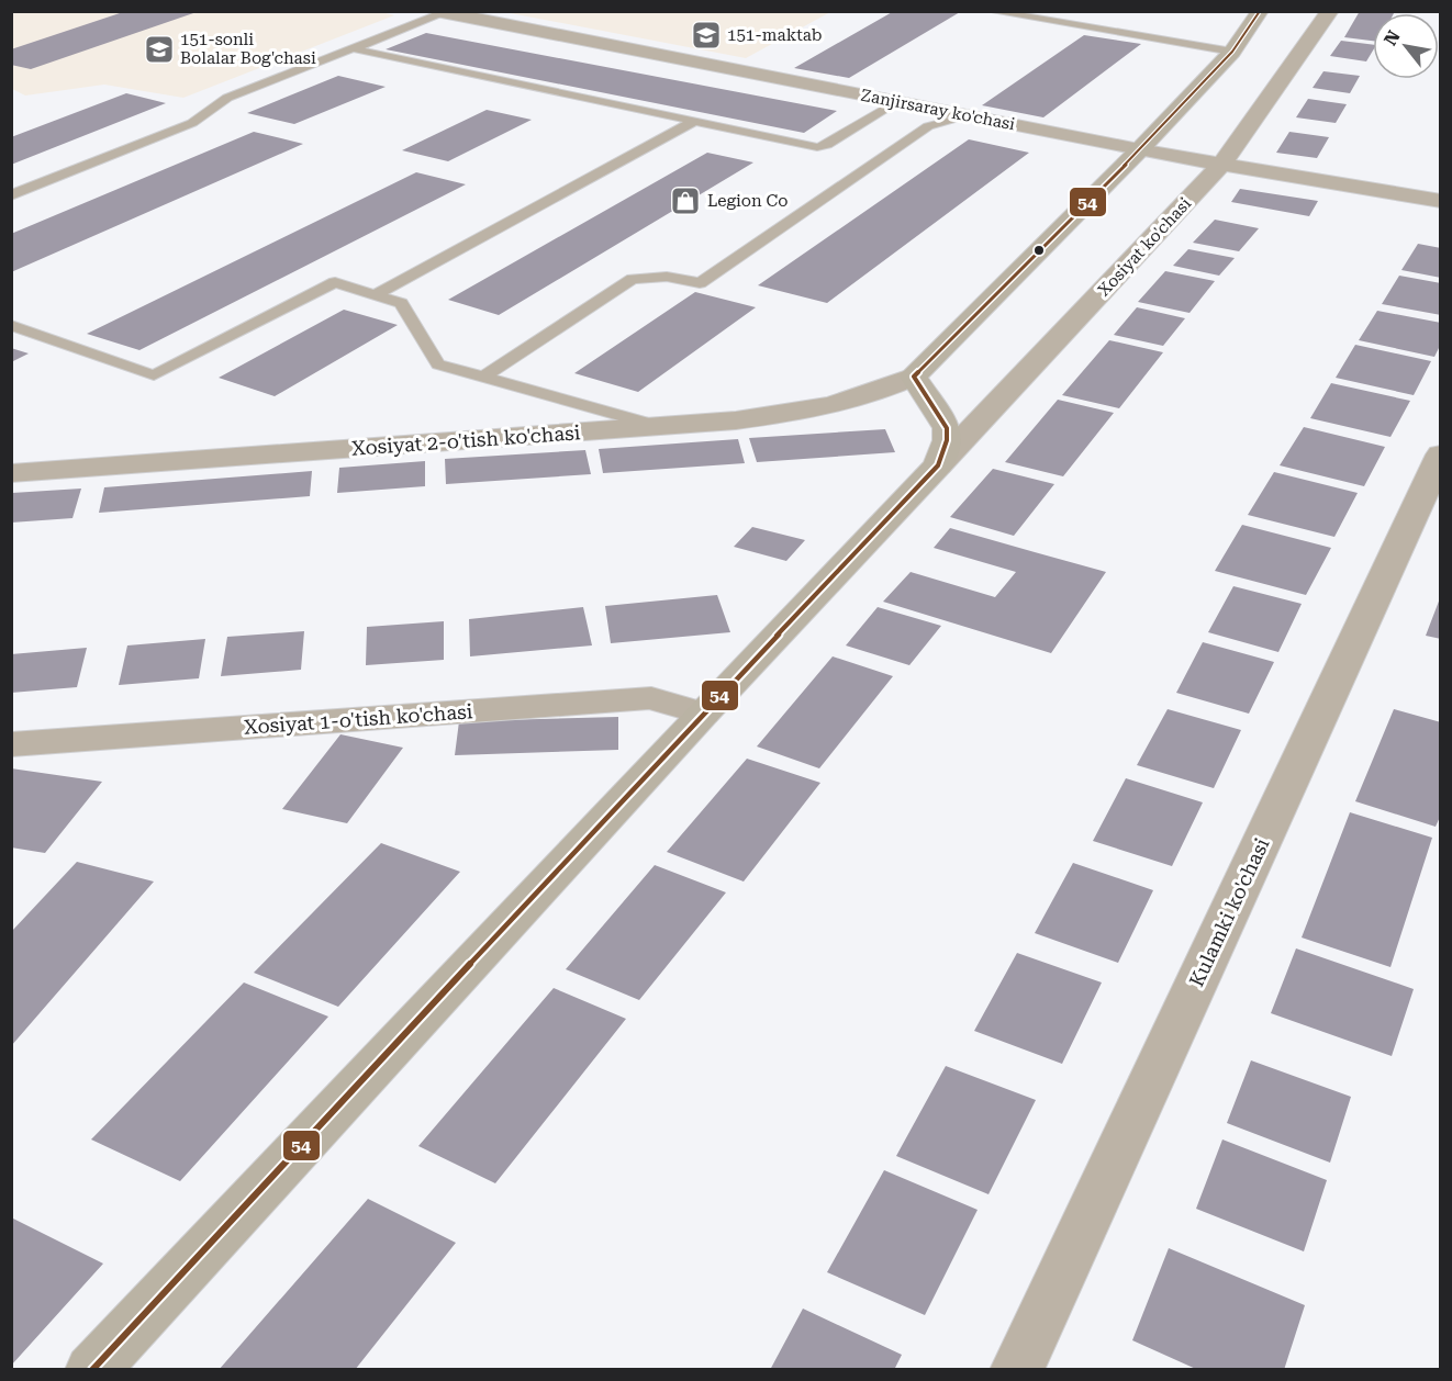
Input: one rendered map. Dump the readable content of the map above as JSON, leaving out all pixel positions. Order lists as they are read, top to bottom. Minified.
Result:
{"streets":{"main road":["Xosiyat ko'chasi"],"street":["Zanjirsaray ko'chasi","Xosiyat 2-o'tish ko'chasi","Xosiyat 1-o'tish ko'chasi","Kulamki ko'chasi"]},"crossings":[["Zanjirsaray ko'chasi","Xosiyat ko'chasi"],["Xosiyat ko'chasi","Xosiyat 2-o'tish ko'chasi"],["Xosiyat ko'chasi","Xosiyat 1-o'tish ko'chasi"]],"places":{"school or university":["151-maktab","151-sonli Bolalar Bog'chasi"],"shop":["Legion Co"]},"lines":["transit line 54"],"north":"top left"}
